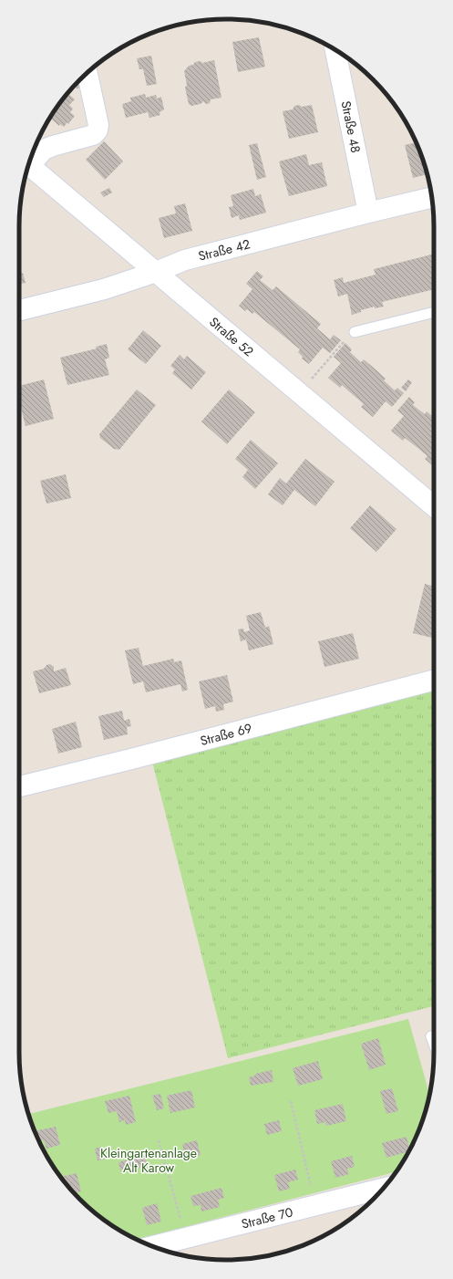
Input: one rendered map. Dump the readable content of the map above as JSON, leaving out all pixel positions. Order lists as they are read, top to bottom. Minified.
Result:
{"streets":{"street":["Straße 48","Straße 42","Straße 52","Straße 69","Straße 70"]},"crossings":[["Straße 48","Straße 42"],["Straße 42","Straße 52"]],"parks":["Kleingartenanlage Alt Karow"]}
